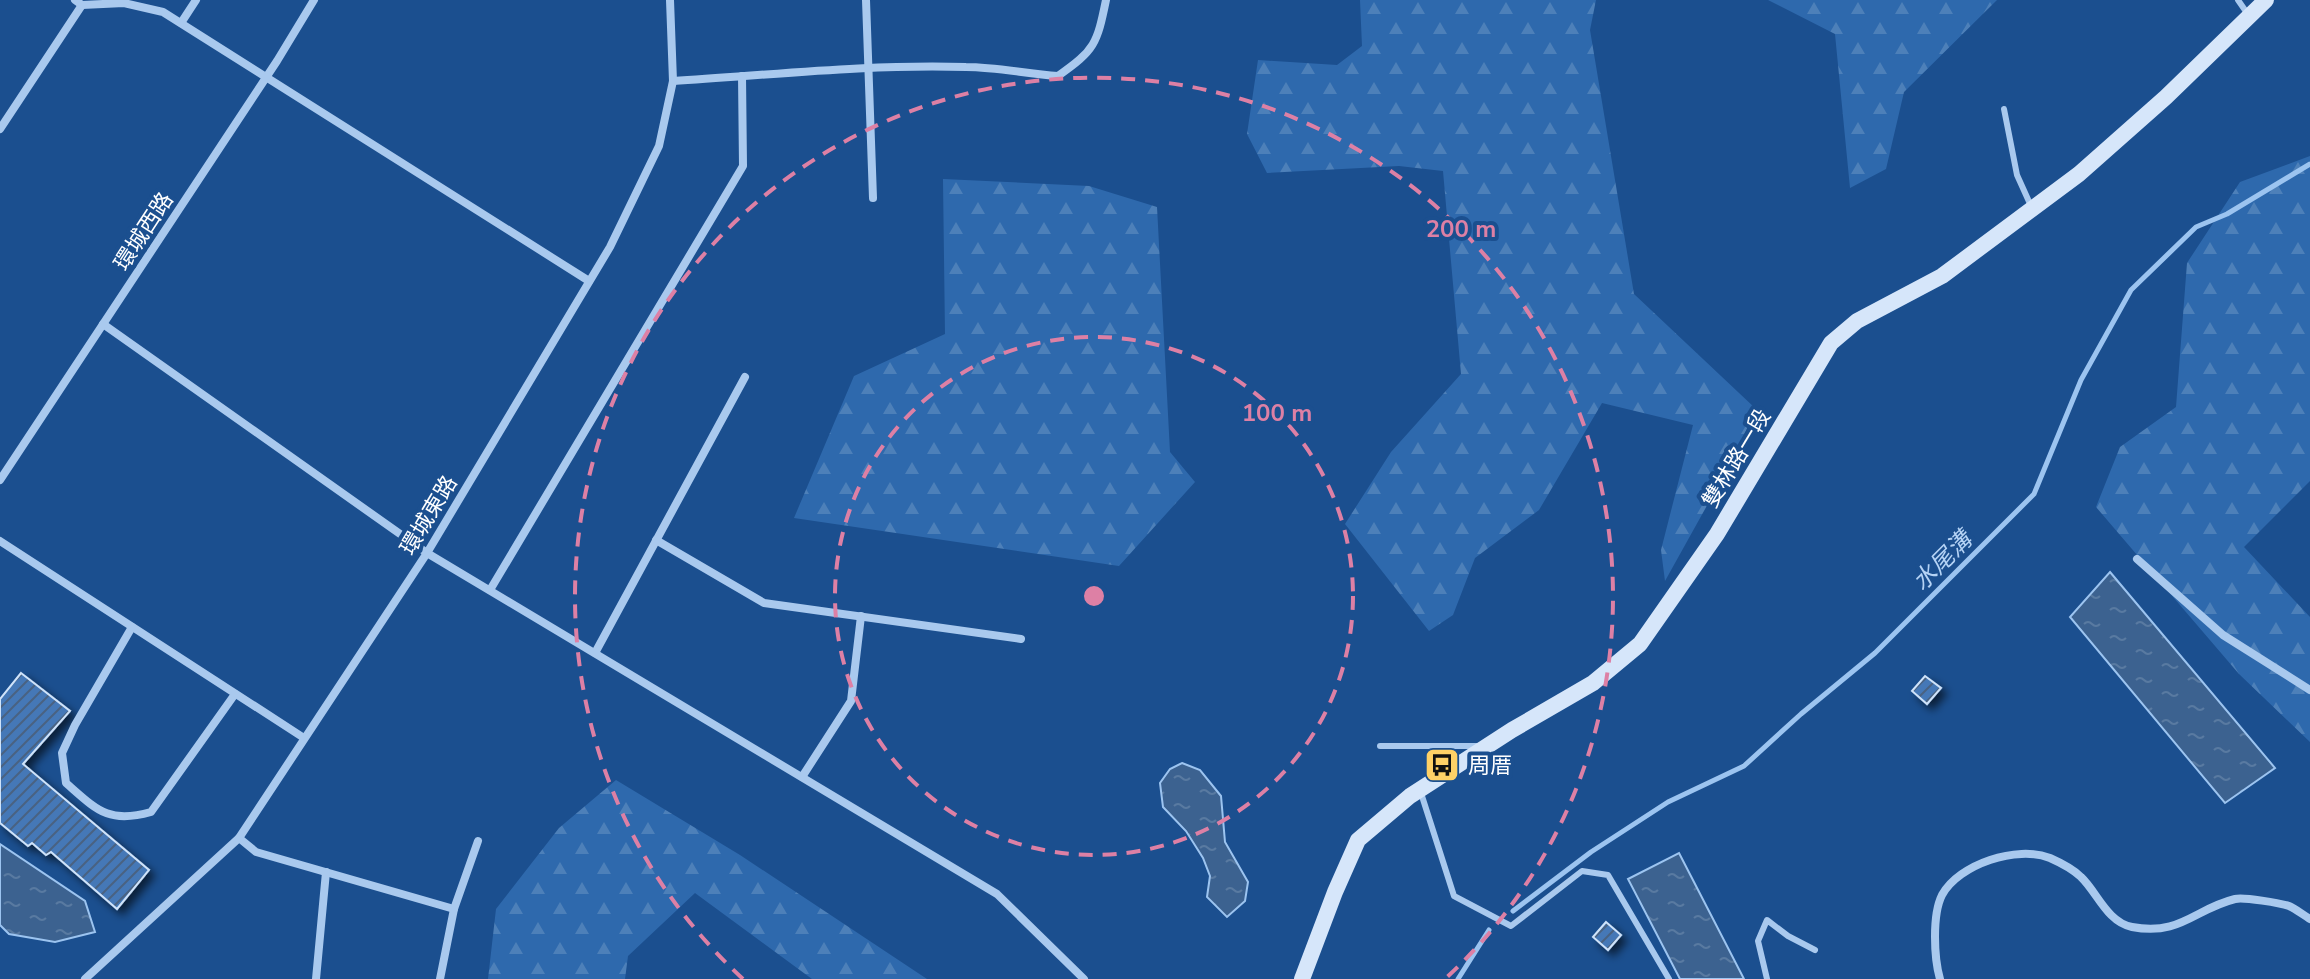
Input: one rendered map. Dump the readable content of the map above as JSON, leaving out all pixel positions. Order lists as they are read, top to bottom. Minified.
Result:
{"streets":{"street":["環城西路","雙林路一段","環城東路"]},"water":["水尾溝"],"places":{"bus stop":["周厝"]},"rings":["200 m","100 m"]}
